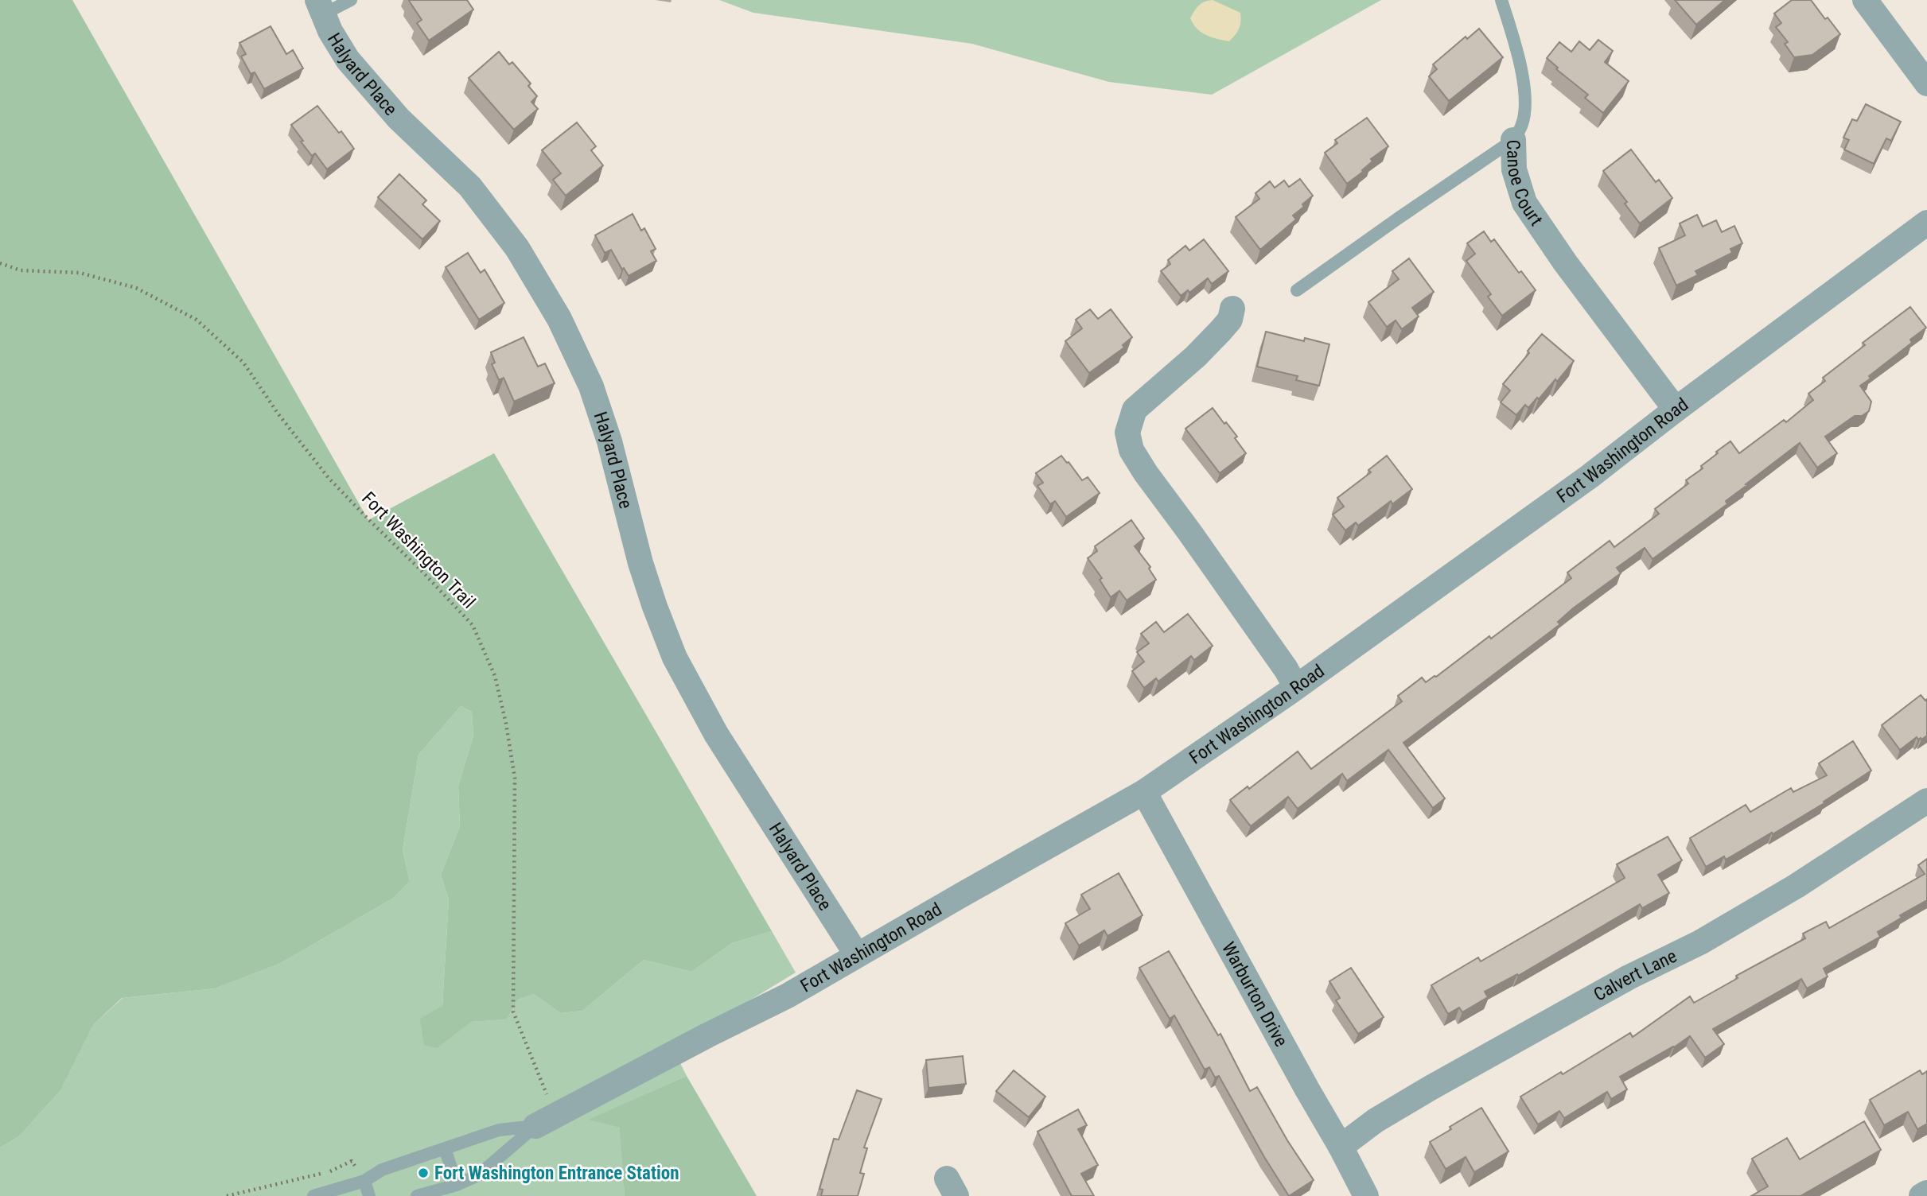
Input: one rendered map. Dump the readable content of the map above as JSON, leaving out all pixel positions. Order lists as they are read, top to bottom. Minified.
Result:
{"streets":{"street":["Halyard Place","Canoe Court","Fort Washington Road","Calvert Lane","Warburton Drive"],"path":["Fort Washington Trail"]},"crossings":[["Halyard Place","Fort Washington Road"],["Canoe Court","Fort Washington Road"],["Fort Washington Road","Fort Washington Trail"],["Fort Washington Road","Warburton Drive"],["Calvert Lane","Warburton Drive"]],"places":["Fort Washington Entrance Station"]}
